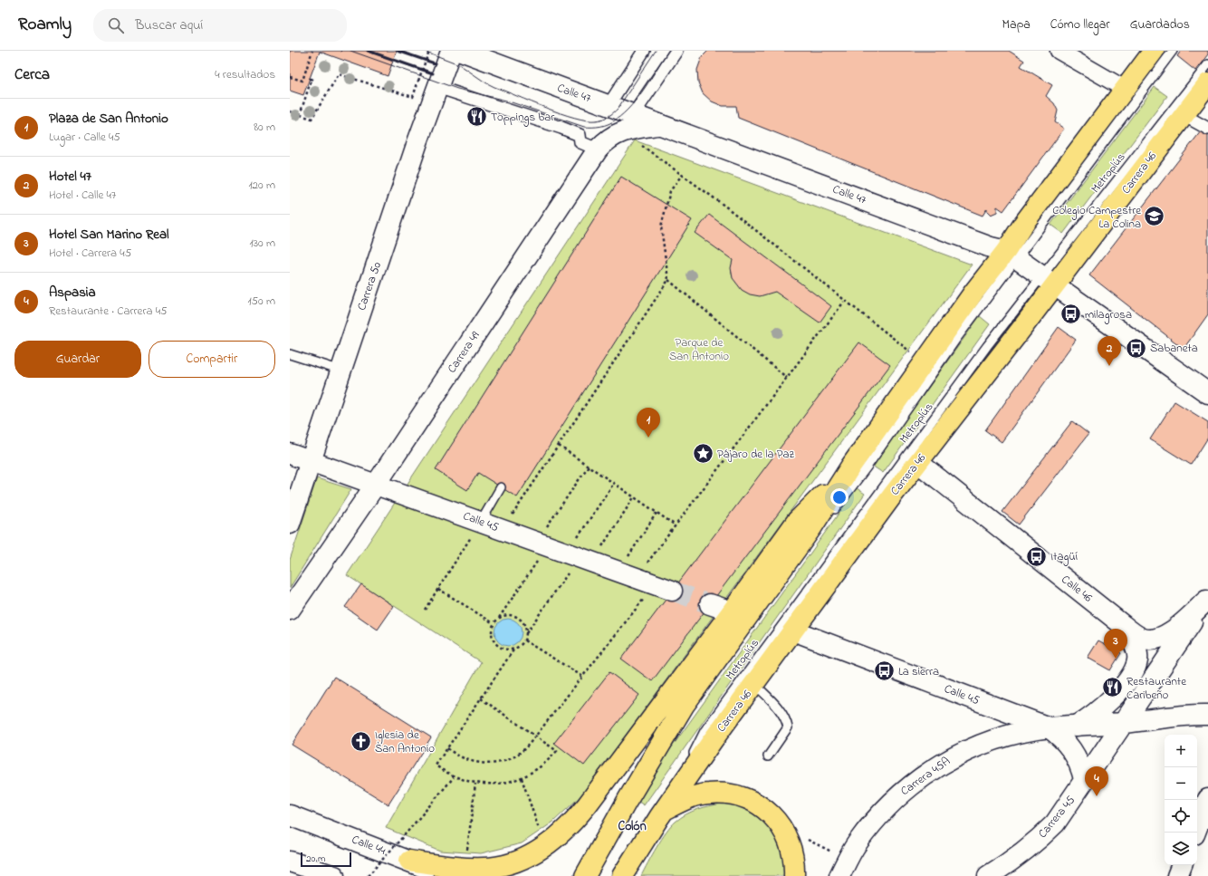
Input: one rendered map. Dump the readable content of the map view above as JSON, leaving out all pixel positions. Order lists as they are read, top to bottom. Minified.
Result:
{"streets":{"main road":["Carrera 46"],"street":["Calle 47","Carrera 50","Carrera 49","Calle 45","Calle 46","Carrera 45A","Carrera 45","Calle 44"],"lane":["Metroplús"]},"crossings":[["Calle 47","Metroplús"],["Calle 47","Carrera 46"],["Calle 47","Carrera 49"],["Metroplús","Carrera 46"],["Carrera 46","Calle 45"],["Carrera 46","Calle 46"],["Carrera 50","Calle 45"],["Carrera 49","Calle 45"],["Calle 45","Carrera 45A"],["Calle 45","Carrera 45"],["Calle 46","Carrera 45"]],"districts":["Colón"],"parks":["Parque de San Antonio"],"places":{"restaurant":["Toppings bar","Restaurante Caribeño"],"school or university":["Colegio Campestre La Colina"],"bus stop":["milagrosa","Sabaneta","Itagüí","La sierra"],"place":["Pájaro de la Paz"],"church":["Iglesia de San Antonio"]},"scale_bar":"20 m","page":{"header":"Roamly","search":"Buscar aquí","nav":["Mapa","Cómo llegar","Guardados"],"heading":["Cerca","4 resultados"],"list":[{"mark":"1","name":"Plaza de San Antonio","note":"Lugar · Calle 45","value":"80 m"},{"mark":"2","name":"Hotel 47","note":"Hotel · Calle 47","value":"120 m"},{"mark":"3","name":"Hotel San Marino Real","note":"Hotel · Carrera 45","value":"130 m"},{"mark":"4","name":"Aspasia","note":"Restaurante · Carrera 45","value":"150 m"}],"buttons":["Guardar","Compartir"],"pins":["2","1","3","4"],"map_buttons":["+","−"],"scale":"20 m"}}
